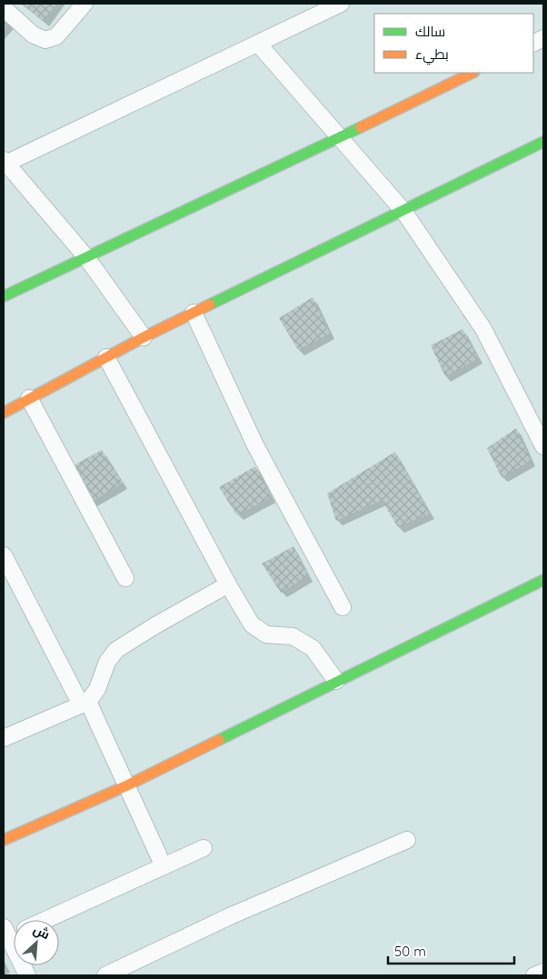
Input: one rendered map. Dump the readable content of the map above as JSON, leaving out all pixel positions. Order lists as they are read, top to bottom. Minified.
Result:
{"legend":["سالك","بطيء"],"scale_bar":"50 m","north":"top right"}
